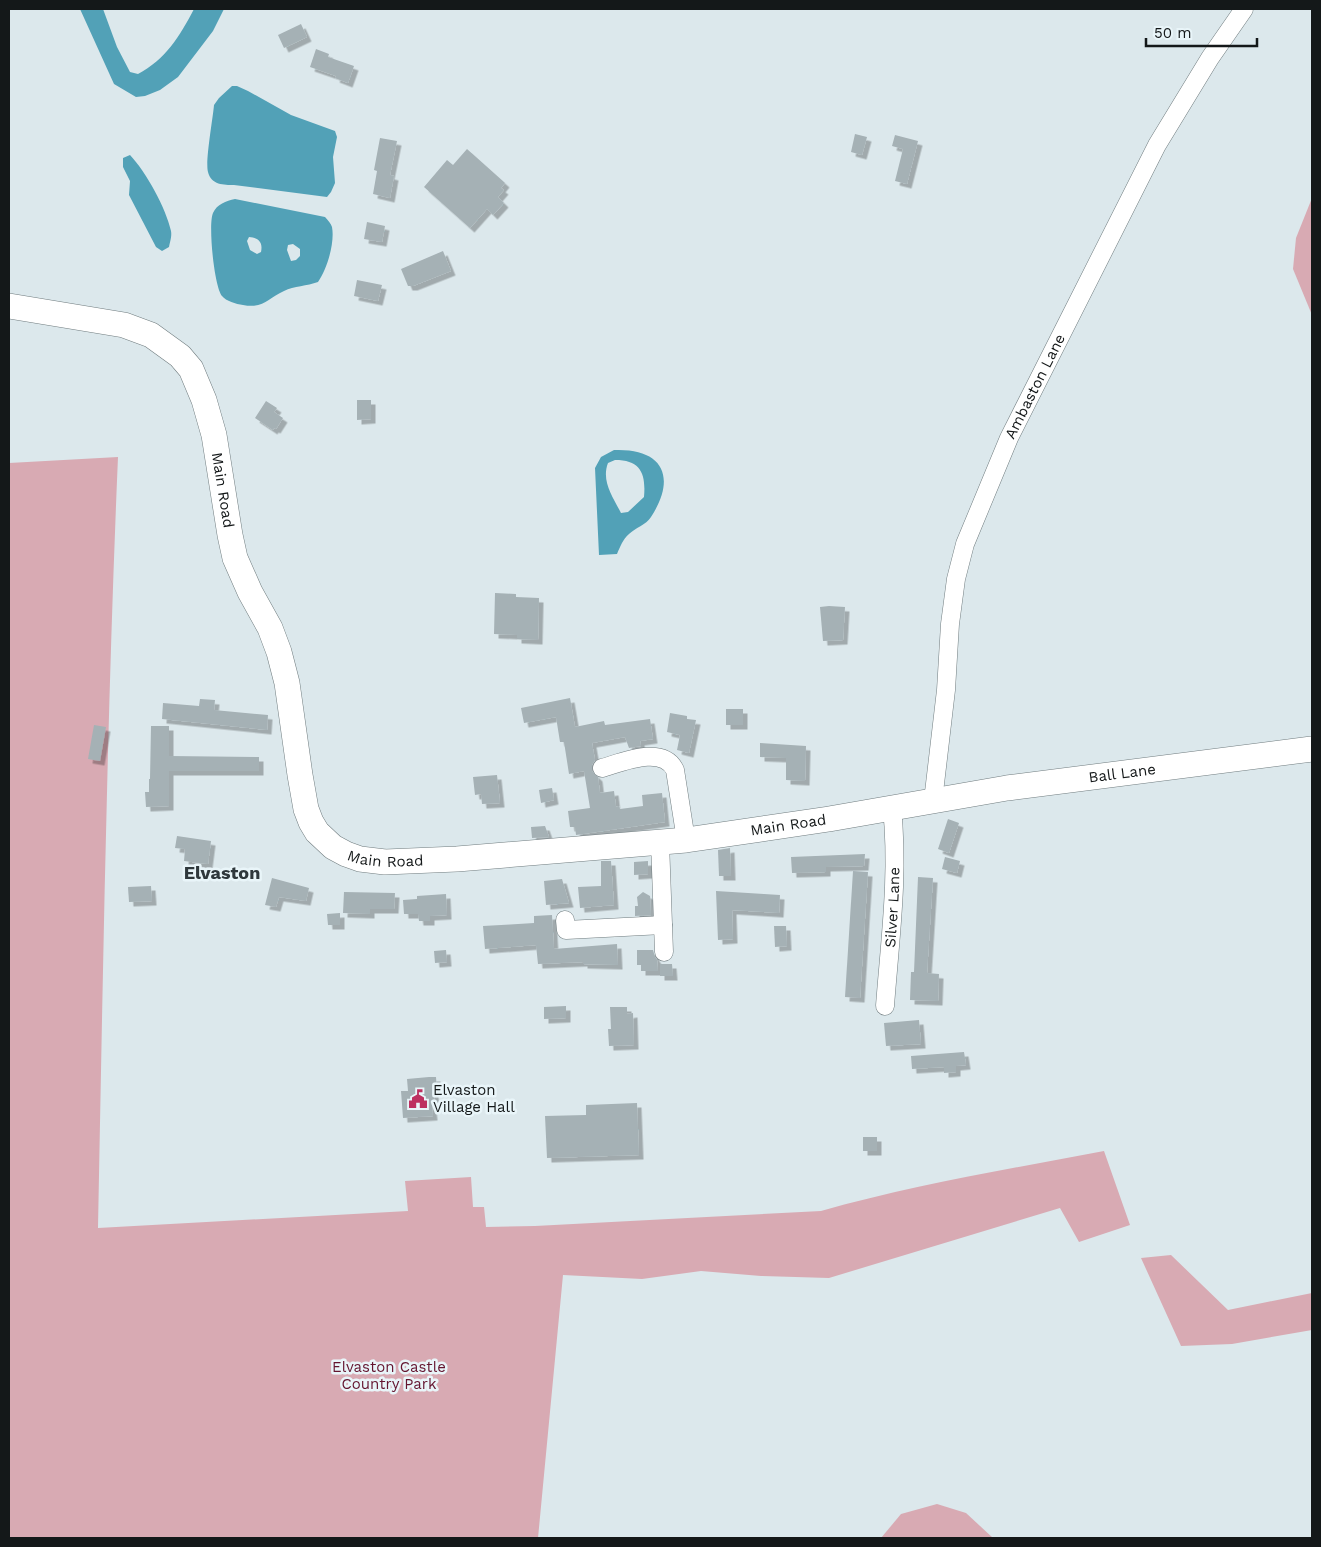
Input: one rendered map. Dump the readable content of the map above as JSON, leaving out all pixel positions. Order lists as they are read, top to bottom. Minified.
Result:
{"streets":{"main road":["Main Road","Ball Lane"],"street":["Ambaston Lane","Silver Lane"]},"crossings":[["Ambaston Lane","Main Road"],["Ambaston Lane","Ball Lane"],["Main Road","Ball Lane"],["Main Road","Silver Lane"]],"districts":["Elvaston"],"parks":["Elvaston Castle Country Park"],"places":{"public building":["Elvaston Village Hall"]},"scale_bar":"50 m"}
